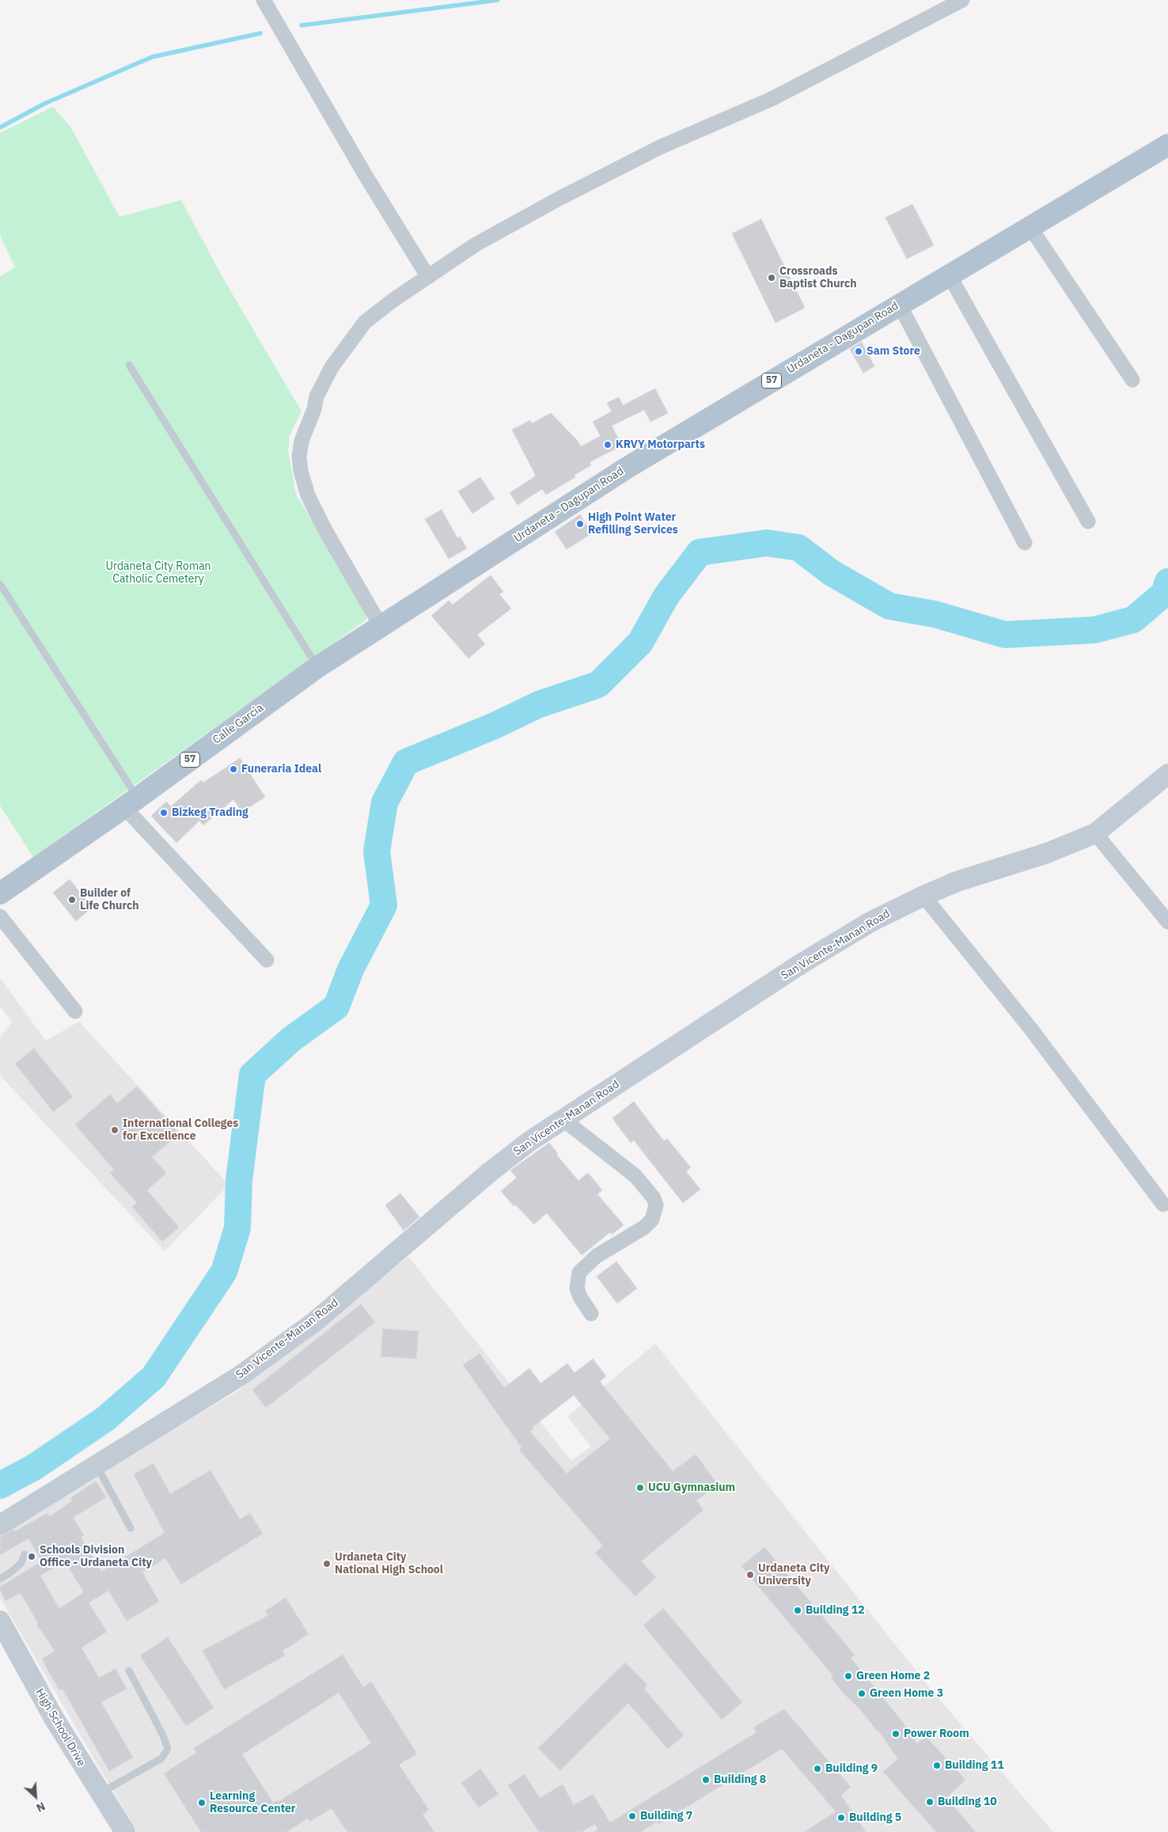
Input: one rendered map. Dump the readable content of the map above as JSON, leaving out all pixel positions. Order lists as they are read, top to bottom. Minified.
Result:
{"streets":{"main road":["Urdaneta - Dagupan Road","57","Calle Garcia"],"street":["San Vicente-Manan Road","High School Drive"]},"crossings":[["Urdaneta - Dagupan Road","Calle Garcia"]],"parks":["Urdaneta City Roman Catholic Cemetery"],"places":["Crossroads Baptist Church","Sam Store","KRVY Motorparts","High Point Water Refilling Services","Funeraria Ideal","Bizkeg Trading","Builder of Life Church","International Colleges for Excellence","UCU Gymnasium","Schools Division Office - Urdaneta City","Urdaneta City National High School","Urdaneta City University","Building 12","Green Home 2","Green Home 3","Power Room","Building 11","Building 9","Building 8","Building 10","Learning Resource Center","Building 7","Building 5"],"north":"bottom right"}
